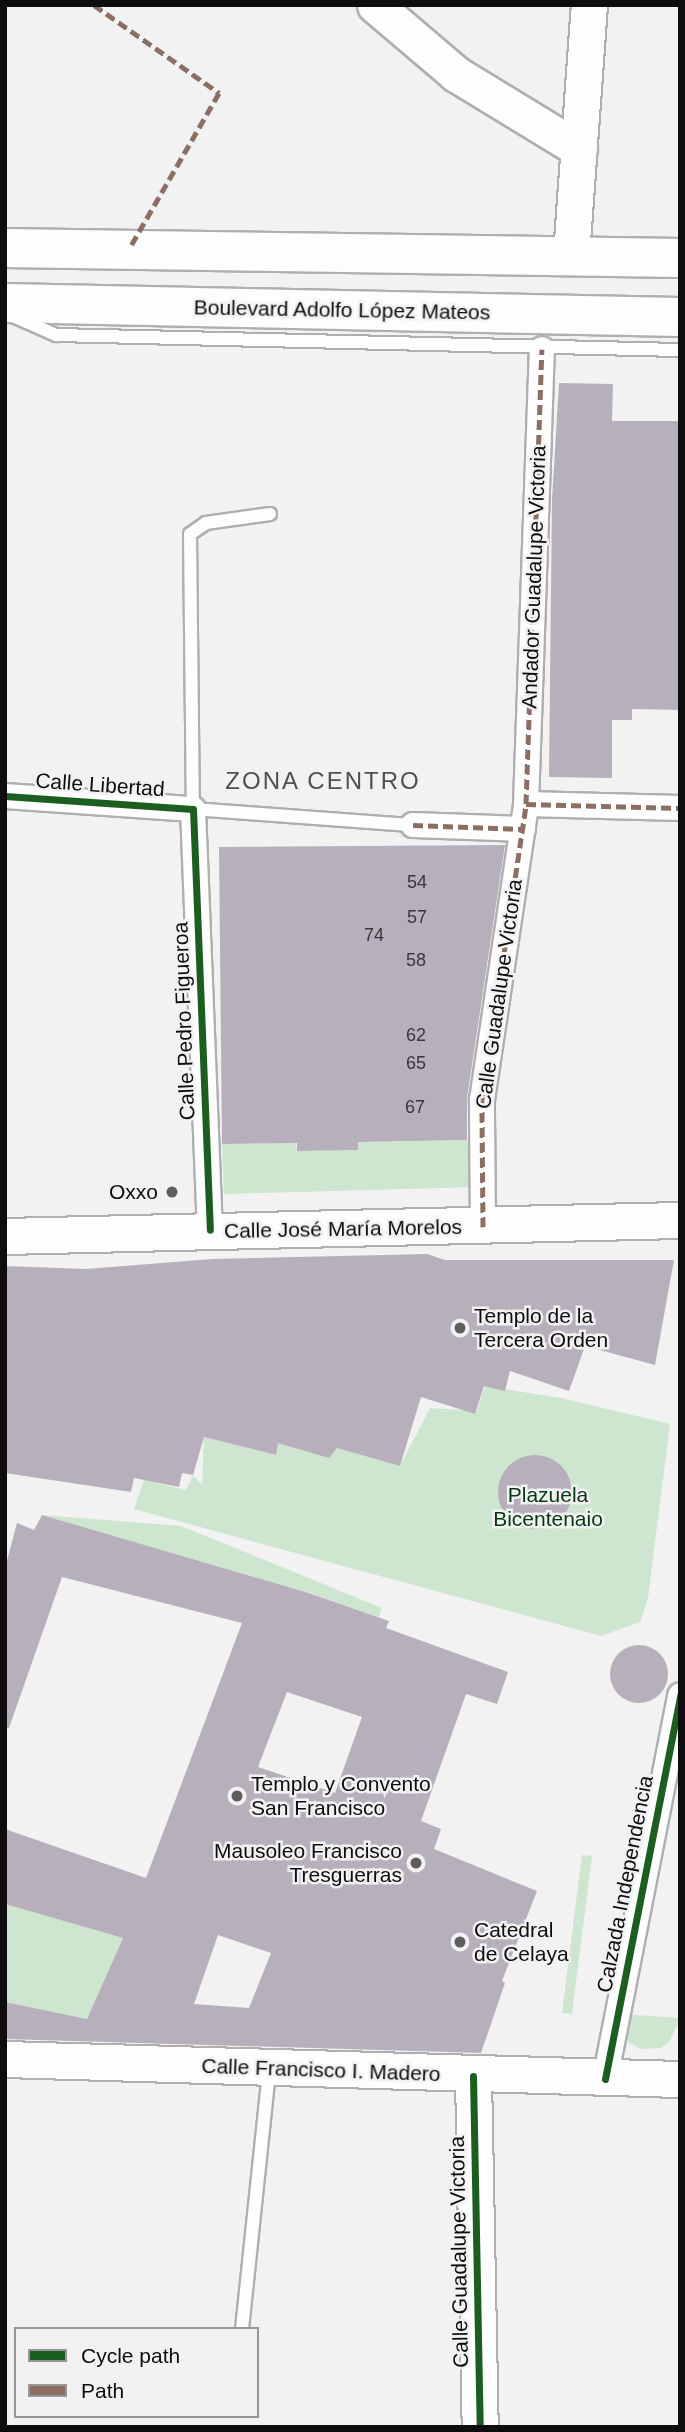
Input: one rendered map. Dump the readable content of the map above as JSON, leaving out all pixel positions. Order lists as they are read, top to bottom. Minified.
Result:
{"streets":{"main road":["Boulevard Adolfo López Mateos","Calle Guadalupe Victoria","Calle José María Morelos","Calle Francisco I. Madero"],"street":["Andador Guadalupe Victoria","Calle Libertad","Calle Pedro Figueroa","Calzada Independencia"]},"crossings":[["Andador Guadalupe Victoria","Calle Guadalupe Victoria"],["Calle Libertad","Calle Pedro Figueroa"],["Calle Guadalupe Victoria","Calle José María Morelos"],["Calle Guadalupe Victoria","Calle Francisco I. Madero"],["Calle Pedro Figueroa","Calle José María Morelos"],["Calzada Independencia","Calle Francisco I. Madero"]],"districts":["ZONA CENTRO"],"parks":["Plazuela Bicentenaio"],"places":["Oxxo","Templo de la Tercera Orden","Templo y Convento San Francisco","Mausoleo Francisco Tresguerras","Catedral de Celaya"],"house_numbers":["54","57","74","58","62","65","67"],"legend":["Cycle path","Path"]}
